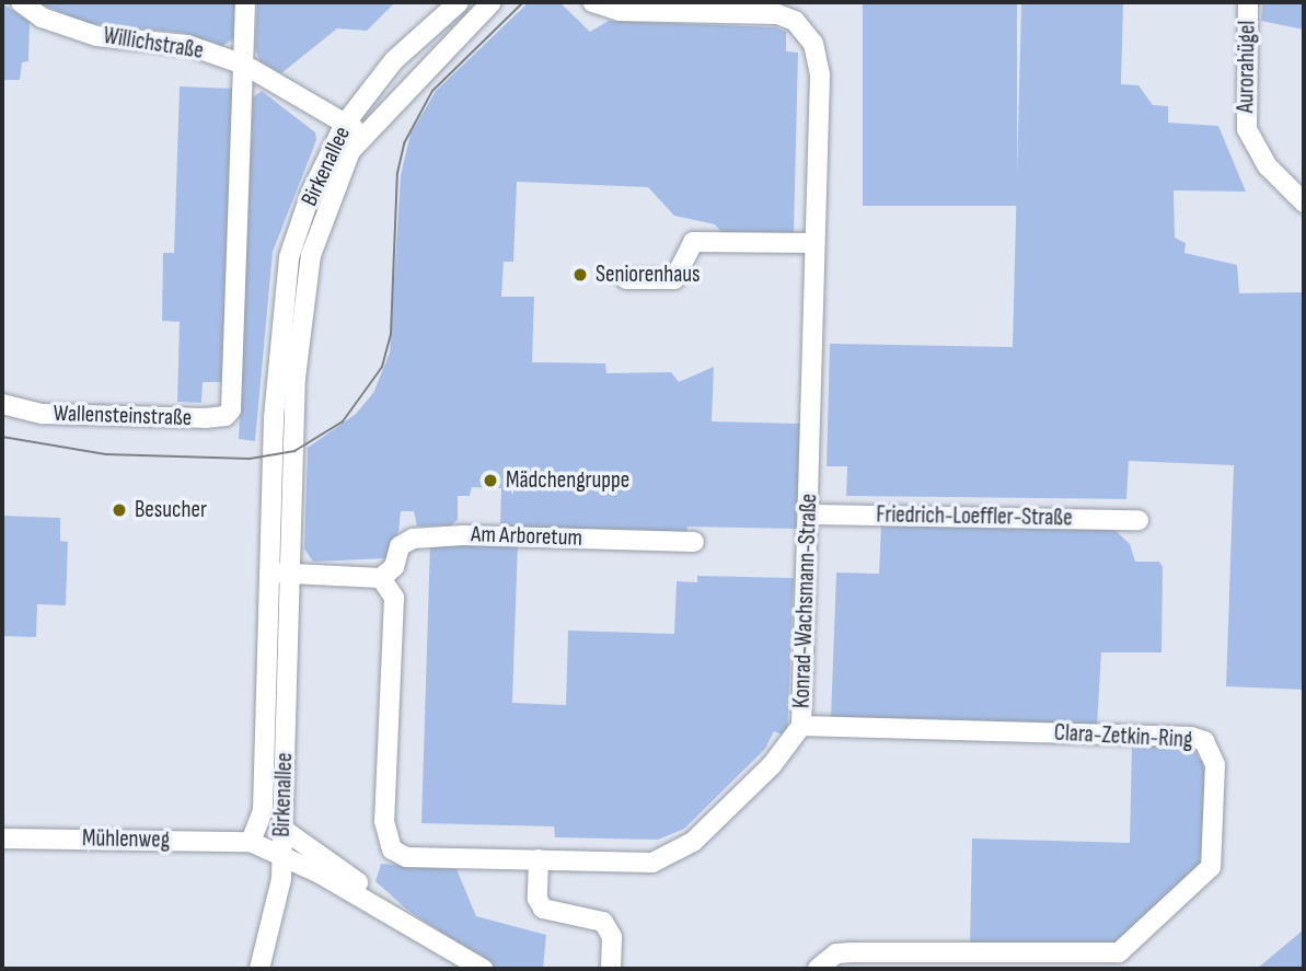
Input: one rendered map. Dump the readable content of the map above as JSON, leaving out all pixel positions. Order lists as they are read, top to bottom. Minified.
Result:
{"streets":{"street":["Willichstraße","Aurorahügel","Birkenallee","Wallensteinstraße","Friedrich-Loeffler-Straße","Am Arboretum","Konrad-Wachsmann-Straße","Clara-Zetkin-Ring","Mühlenweg"]},"crossings":[["Willichstraße","Birkenallee"],["Willichstraße","Wallensteinstraße"],["Birkenallee","Mühlenweg"],["Friedrich-Loeffler-Straße","Konrad-Wachsmann-Straße"],["Am Arboretum","Konrad-Wachsmann-Straße"],["Konrad-Wachsmann-Straße","Clara-Zetkin-Ring"]],"places":["Seniorenhaus","Mädchengruppe","Besucher"]}
